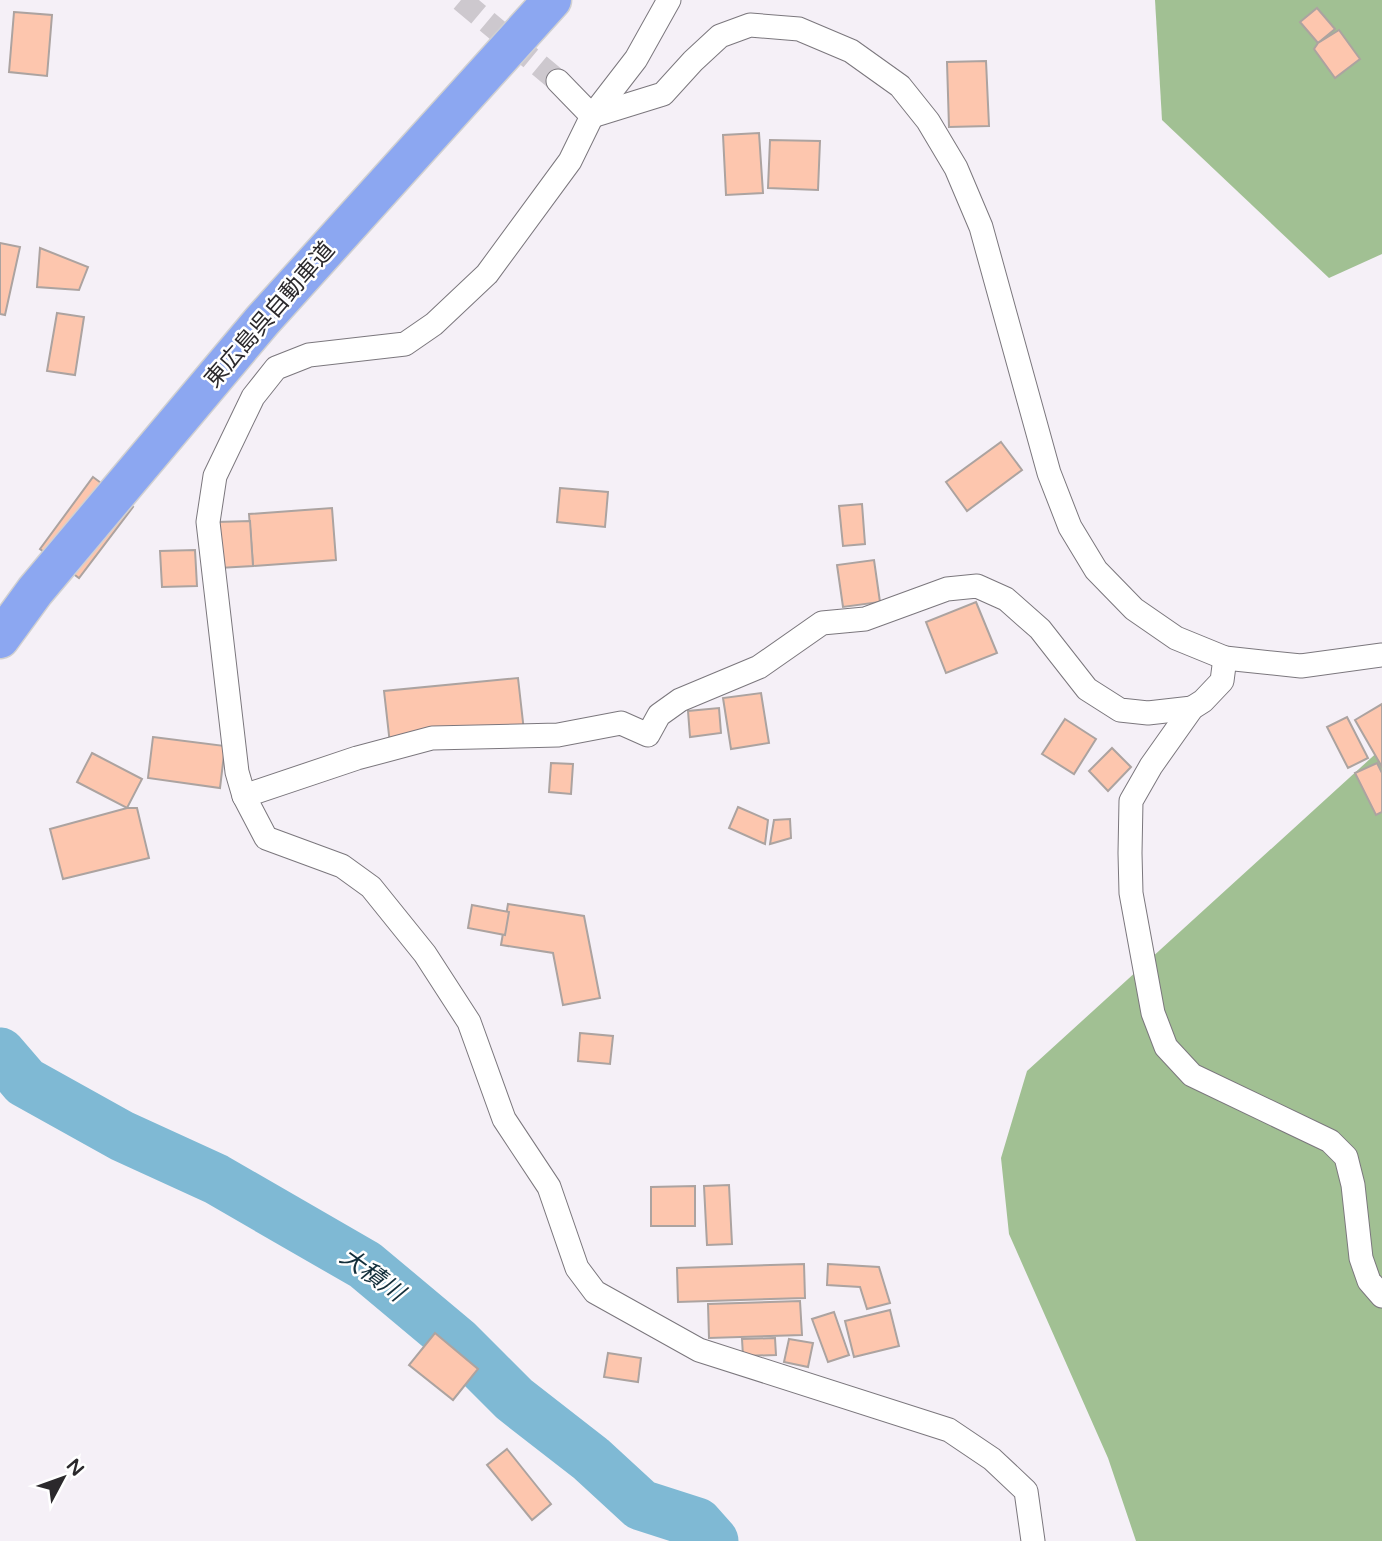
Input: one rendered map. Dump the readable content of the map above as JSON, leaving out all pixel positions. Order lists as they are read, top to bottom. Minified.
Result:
{"streets":{"highway":["東広島呉自動車道"]},"water":["大積川"],"north":"top right"}
